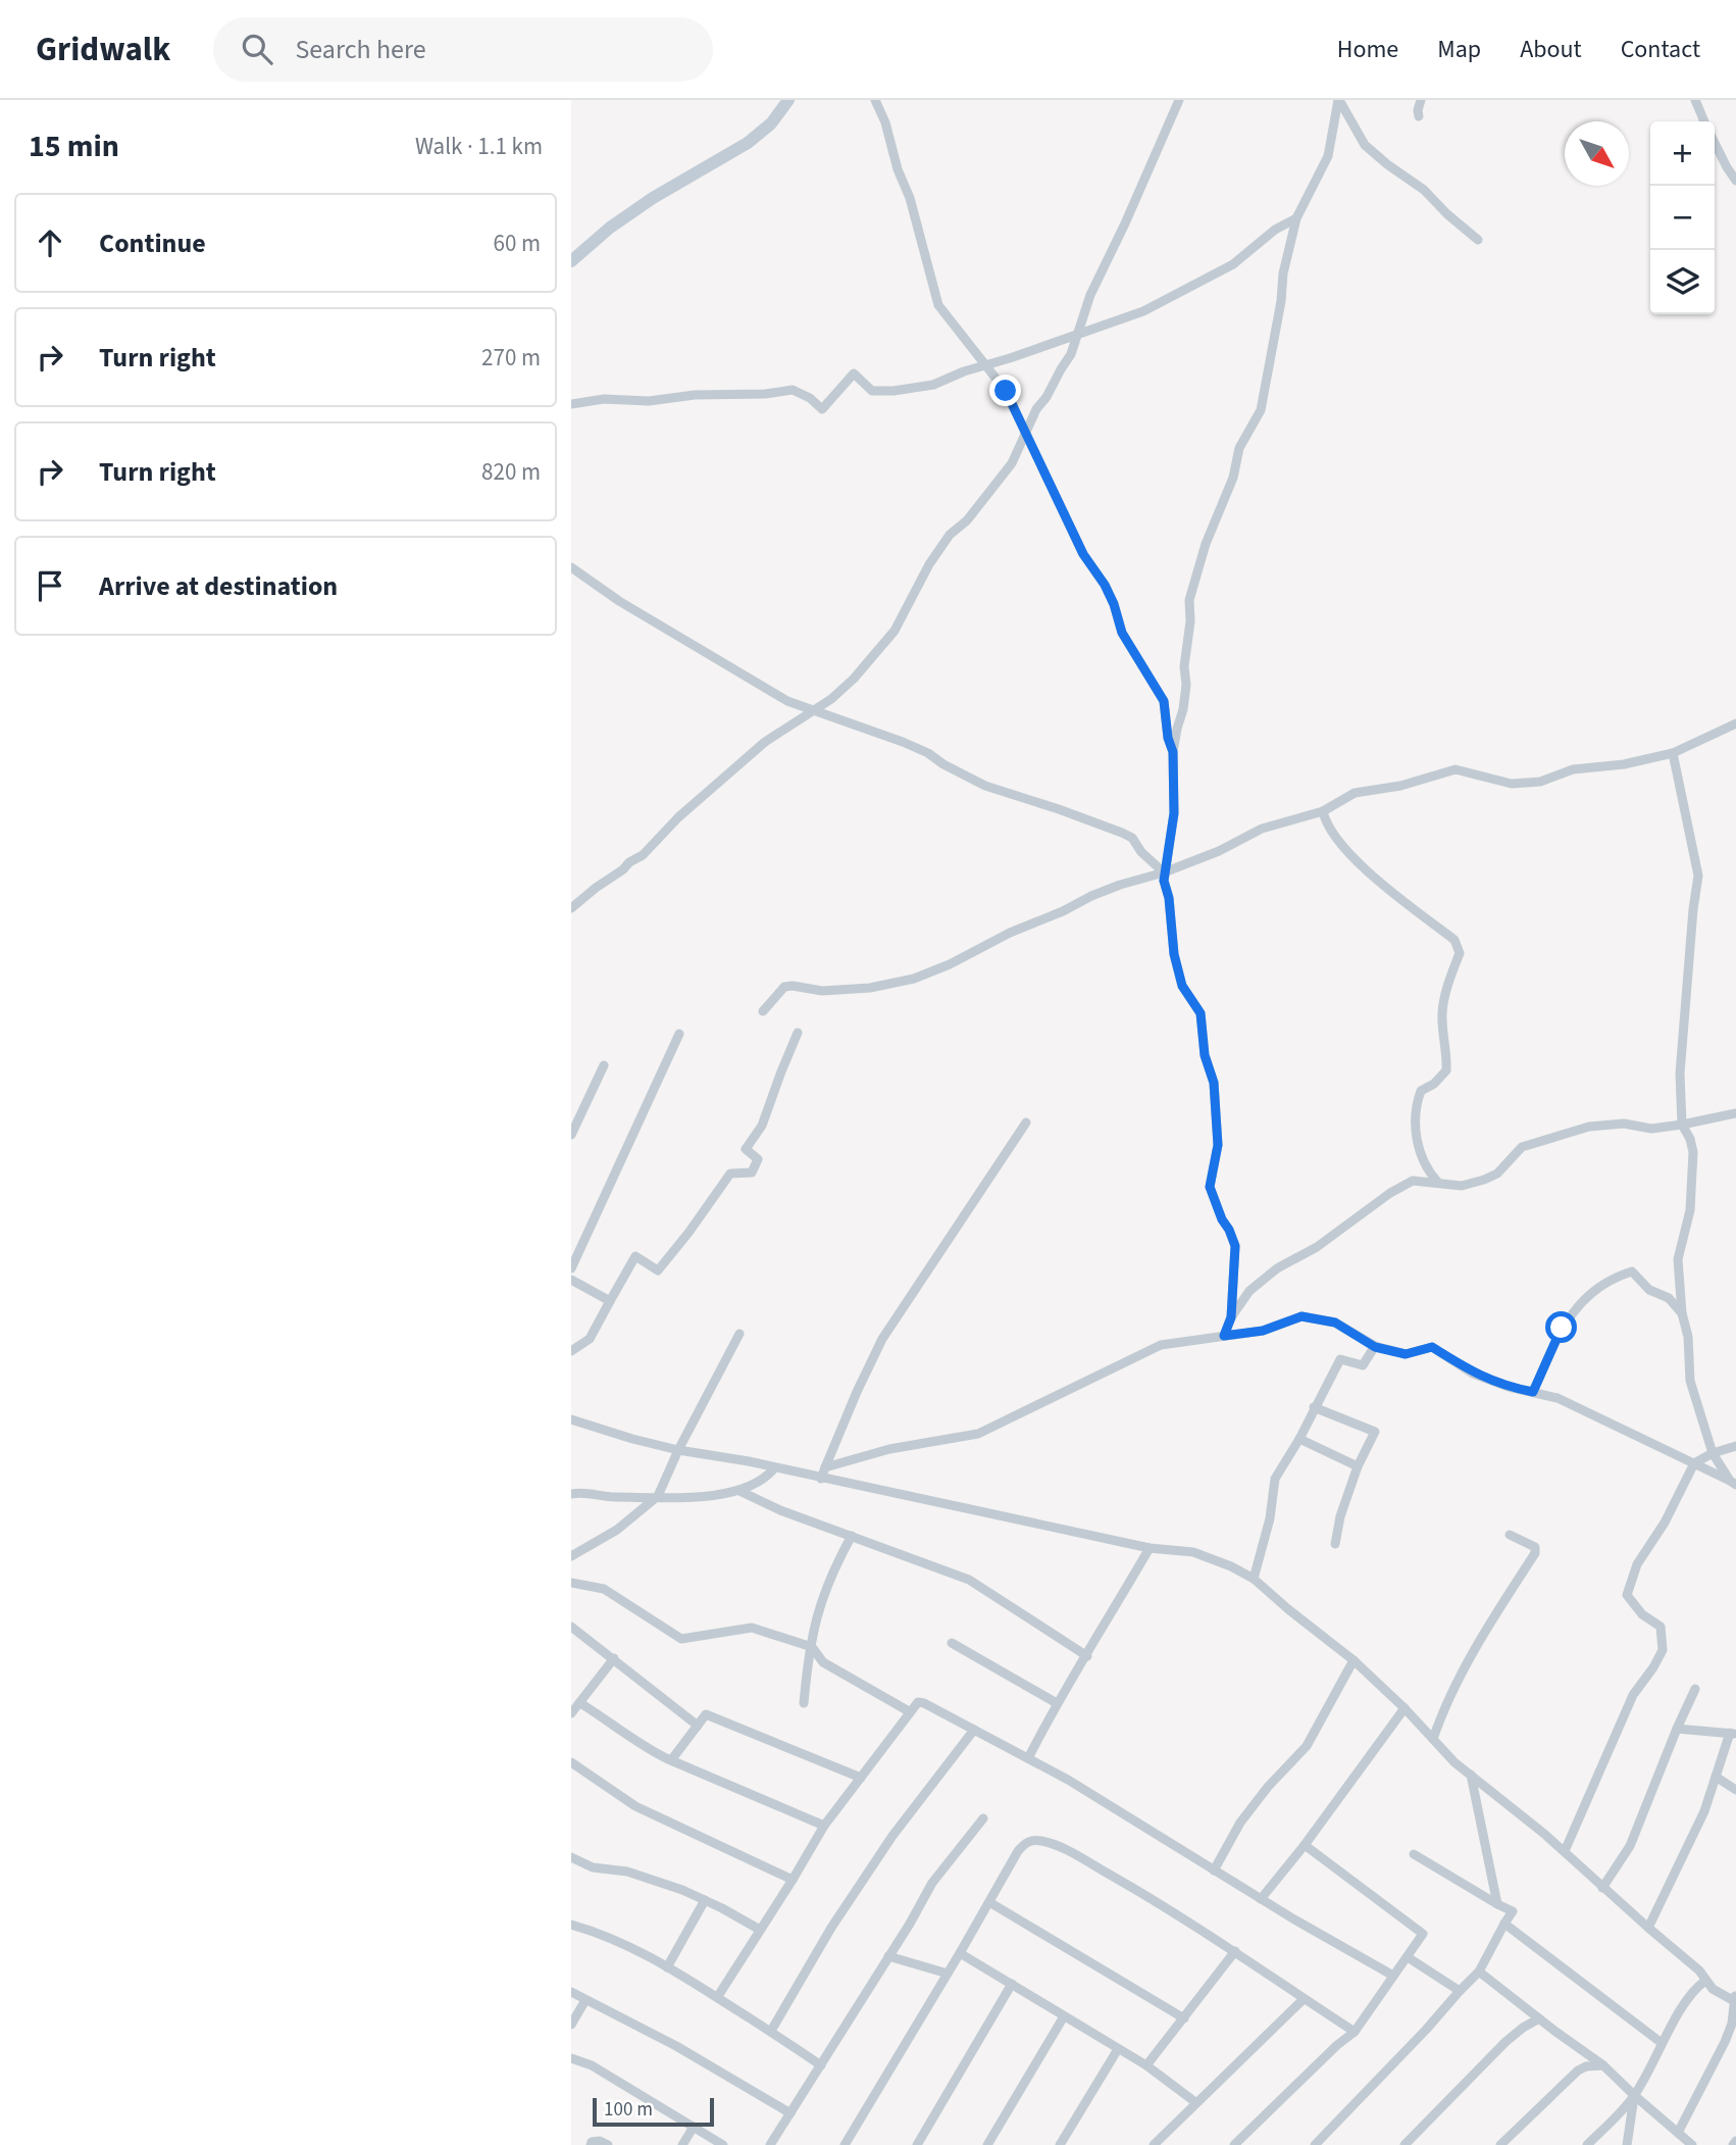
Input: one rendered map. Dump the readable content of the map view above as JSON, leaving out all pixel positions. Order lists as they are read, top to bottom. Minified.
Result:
{"scale_bar":"100 m","north":"bottom right","page":{"header":"Gridwalk","search":"Search here","nav":["Home","Map","About","Contact"],"heading":["15 min","Walk · 1.1 km"],"map_buttons":["+","−"],"list":[["Continue","60 m"],["Turn right","270 m"],["Turn right","820 m"],"Arrive at destination"],"scale":"100 m"}}
